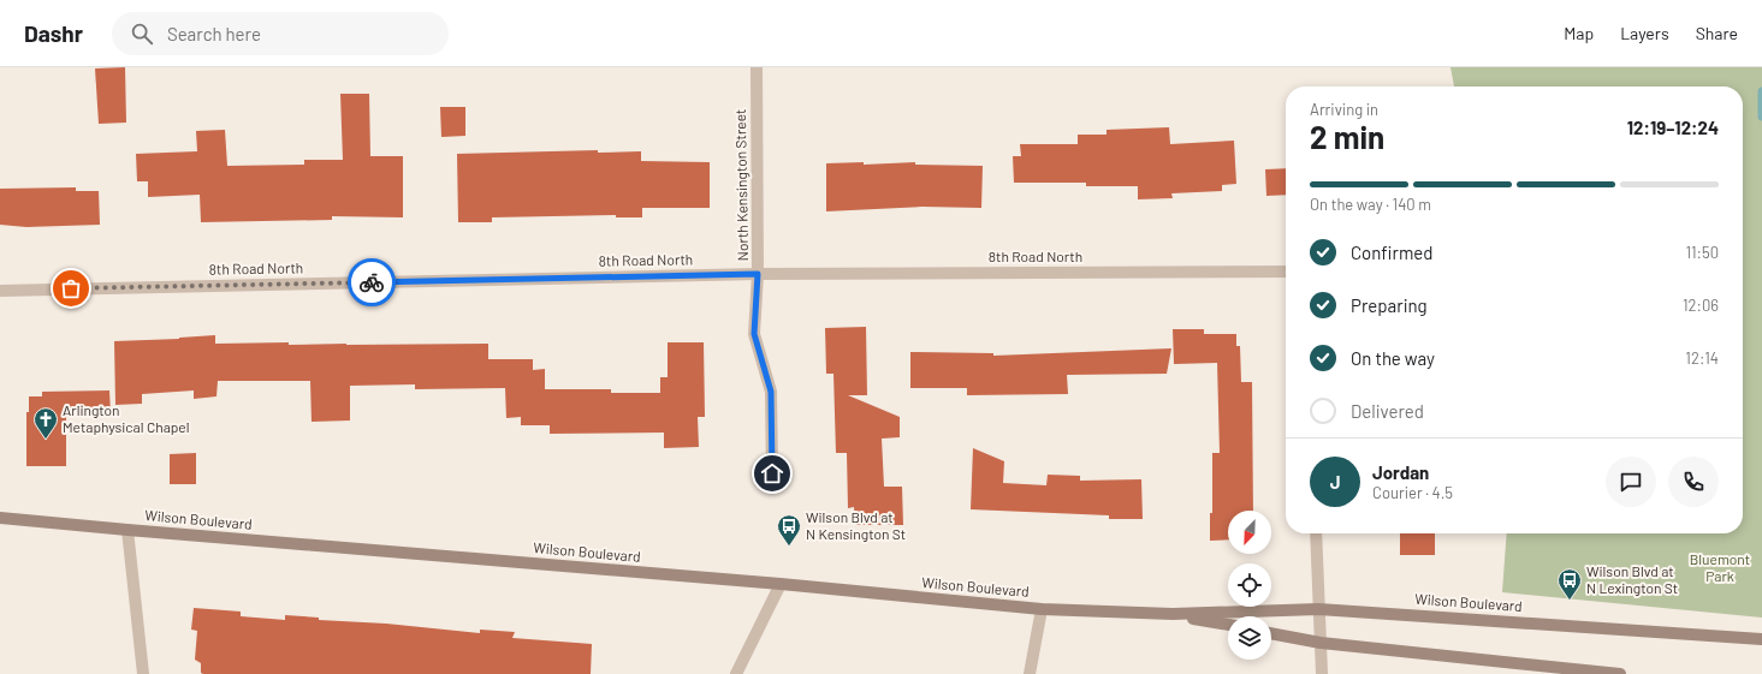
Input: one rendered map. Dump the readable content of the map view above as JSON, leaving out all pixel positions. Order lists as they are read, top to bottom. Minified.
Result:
{"streets":{"main road":["Wilson Boulevard"],"street":["North Kensington Street","8th Road North"]},"crossings":[["North Kensington Street","8th Road North"]],"parks":["Bluemont Park"],"places":{"church":["Arlington Metaphysical Chapel"],"bus stop":["Wilson Blvd at N Kensington St","Wilson Blvd at N Lexington St"]},"north":"bottom left","page":{"header":"Dashr","search":"Search here","nav":["Map","Layers","Share"],"heading":["2 min","Arriving in","12:19–12:24"],"panel":["Jordan","Courier · 4.5"],"bar":"On the way · 140 m","list":[["Confirmed","11:50"],["Preparing","12:06"],["On the way","12:14"],"Delivered"],"round":"J"}}
